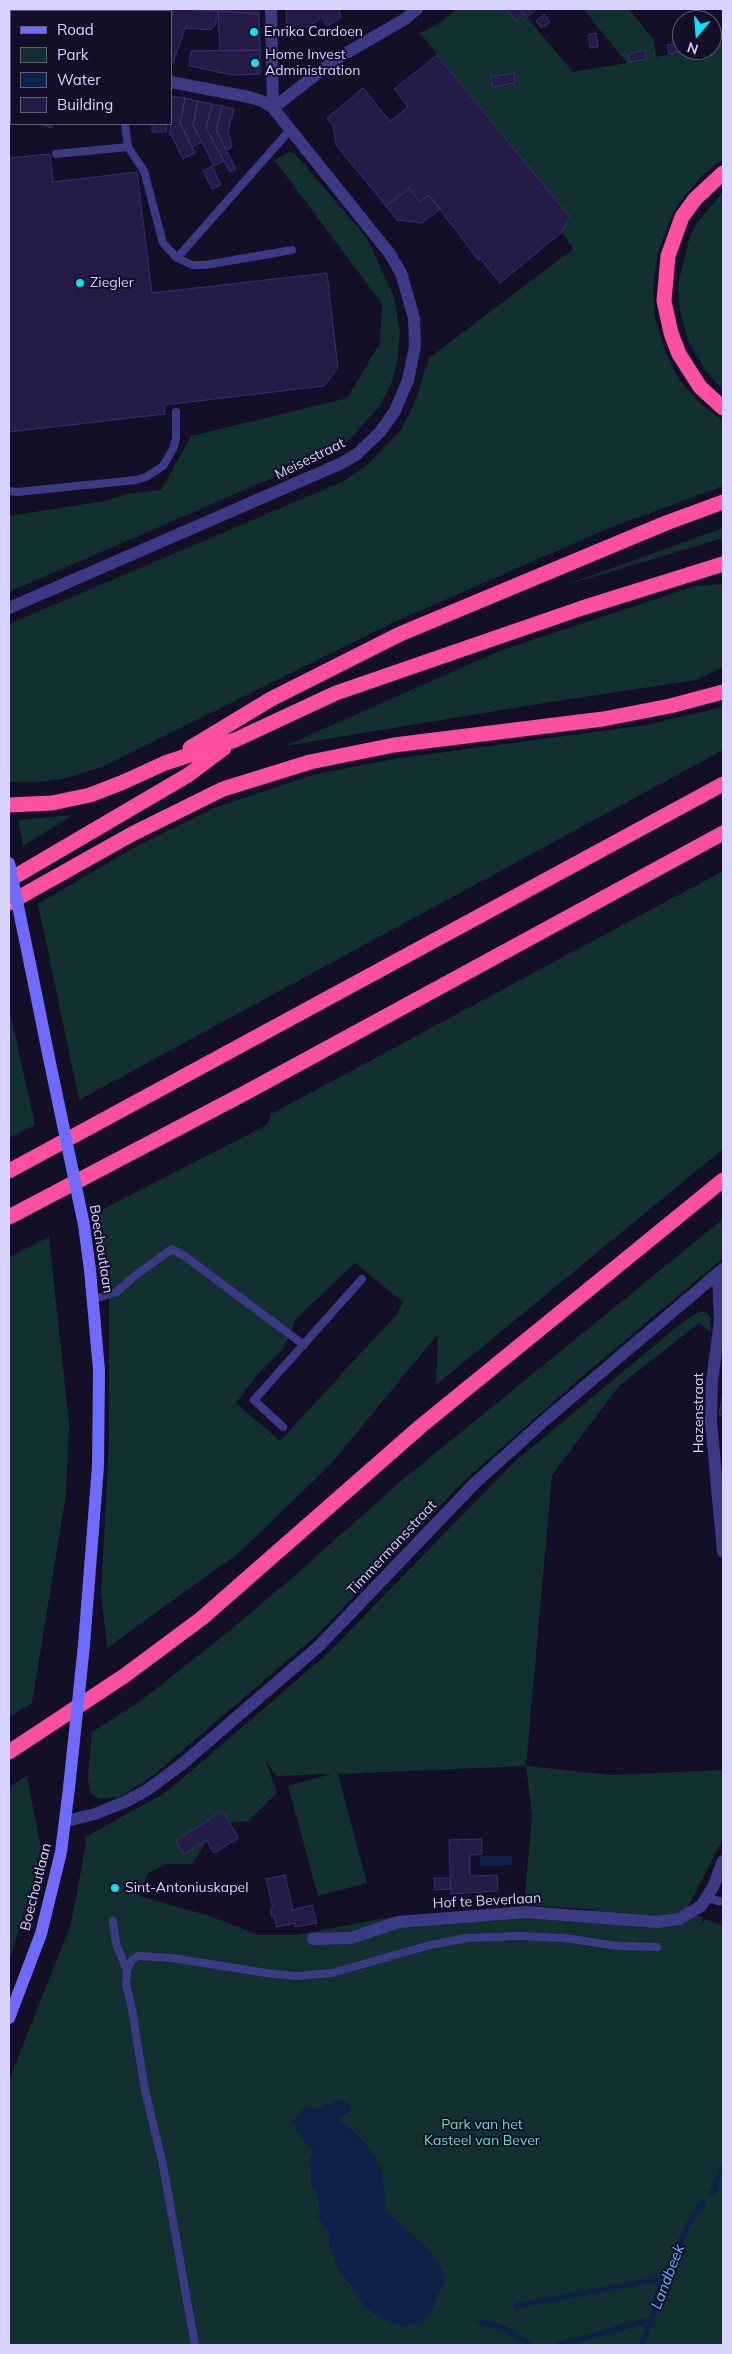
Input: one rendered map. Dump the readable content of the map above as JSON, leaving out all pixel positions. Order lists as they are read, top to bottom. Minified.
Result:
{"streets":{"main road":["Boechoutlaan"],"street":["Meisestraat","Hazenstraat","Timmermansstraat","Hof te Beverlaan"]},"crossings":[["Boechoutlaan","Timmermansstraat"],["Hazenstraat","Timmermansstraat"]],"water":["Landbeek"],"parks":["Park van het Kasteel van Bever"],"places":["Enrika Cardoen","Home Invest Administration","Ziegler","Sint-Antoniuskapel"],"legend":["Road","Park","Water","Building"],"north":"bottom"}
